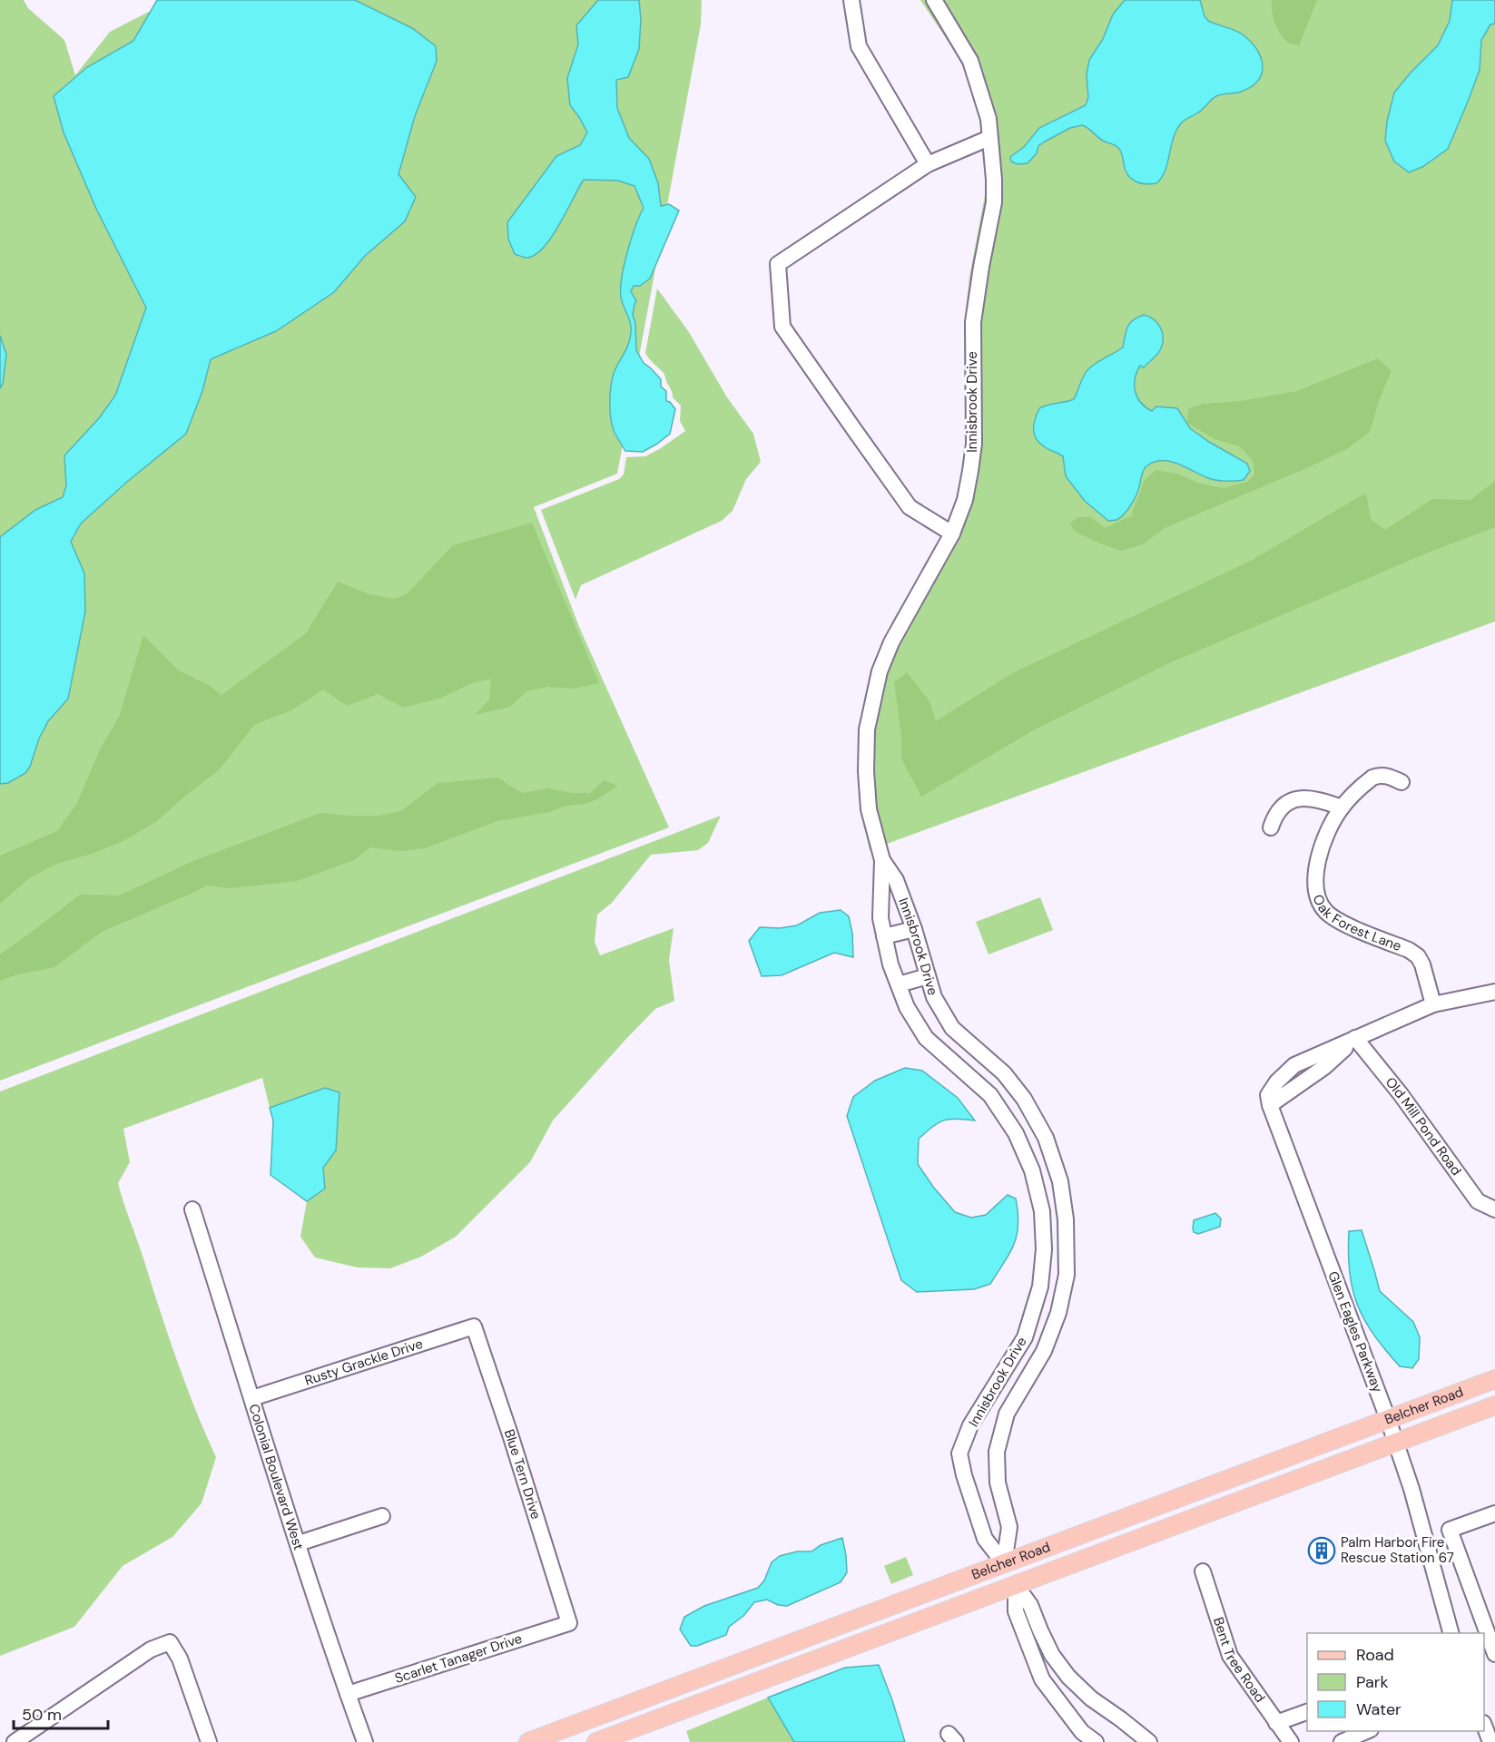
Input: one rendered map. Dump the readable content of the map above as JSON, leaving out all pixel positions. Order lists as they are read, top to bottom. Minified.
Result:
{"streets":{"main road":["Belcher Road"],"street":["Innisbrook Drive","Oak Forest Lane","Old Mill Pond Road","Glen Eagles Parkway","Rusty Grackle Drive","Blue Tern Drive","Colonial Boulevard West","Scarlet Tanager Drive","Bent Tree Road"]},"crossings":[["Innisbrook Drive","Belcher Road"],["Old Mill Pond Road","Glen Eagles Parkway"],["Glen Eagles Parkway","Belcher Road"],["Rusty Grackle Drive","Blue Tern Drive"],["Rusty Grackle Drive","Colonial Boulevard West"],["Blue Tern Drive","Scarlet Tanager Drive"],["Colonial Boulevard West","Scarlet Tanager Drive"]],"places":{"building":["Palm Harbor Fire Rescue Station 67"]},"legend":["Road","Park","Water"],"scale_bar":"50 m"}
